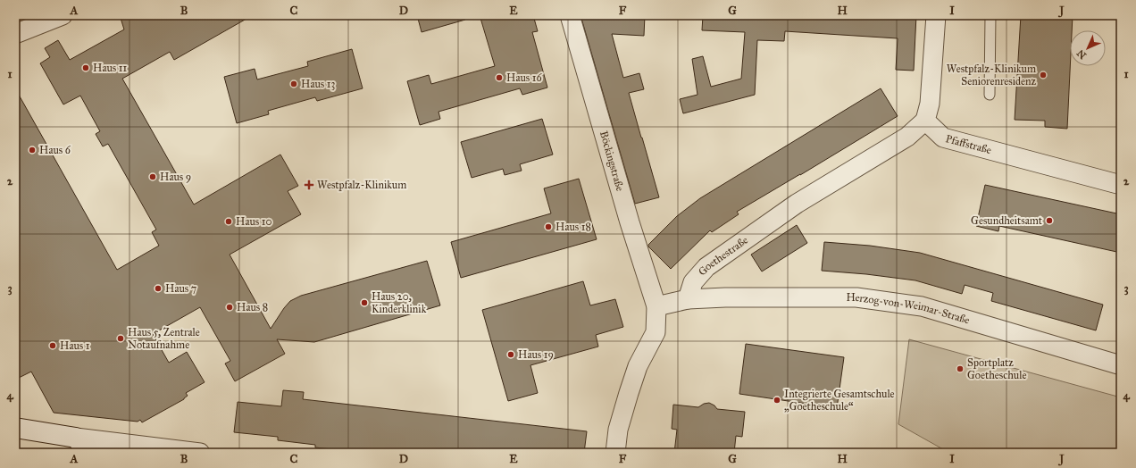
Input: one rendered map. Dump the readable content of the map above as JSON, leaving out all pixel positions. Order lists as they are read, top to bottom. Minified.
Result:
{"streets":{"street":["Pfaffstraße","Böckingstraße","Goethestraße","Herzog-von-Weimar-Straße"]},"crossings":[["Pfaffstraße","Goethestraße"],["Goethestraße","Herzog-von-Weimar-Straße"]],"places":{"other":["Haus 11","Westpfalz-Klinikum Seniorenresidenz","Haus 16","Haus 13","Haus 6","Haus 9","Gesundheitsamt","Haus 10","Haus 18","Haus 7","Haus 20, Kinderklinik","Haus 8","Haus 5, Zentrale Notaufnahme","Haus 1","Haus 19","Sportplatz Goetheschule","Integrierte Gesamtschule „Goetheschule“"],"health":["Westpfalz-Klinikum"]},"north":"bottom left","grid":{"columns":["A","B","C","D","E","F","G","H","I","J"],"rows":["1","2","3","4"]}}
